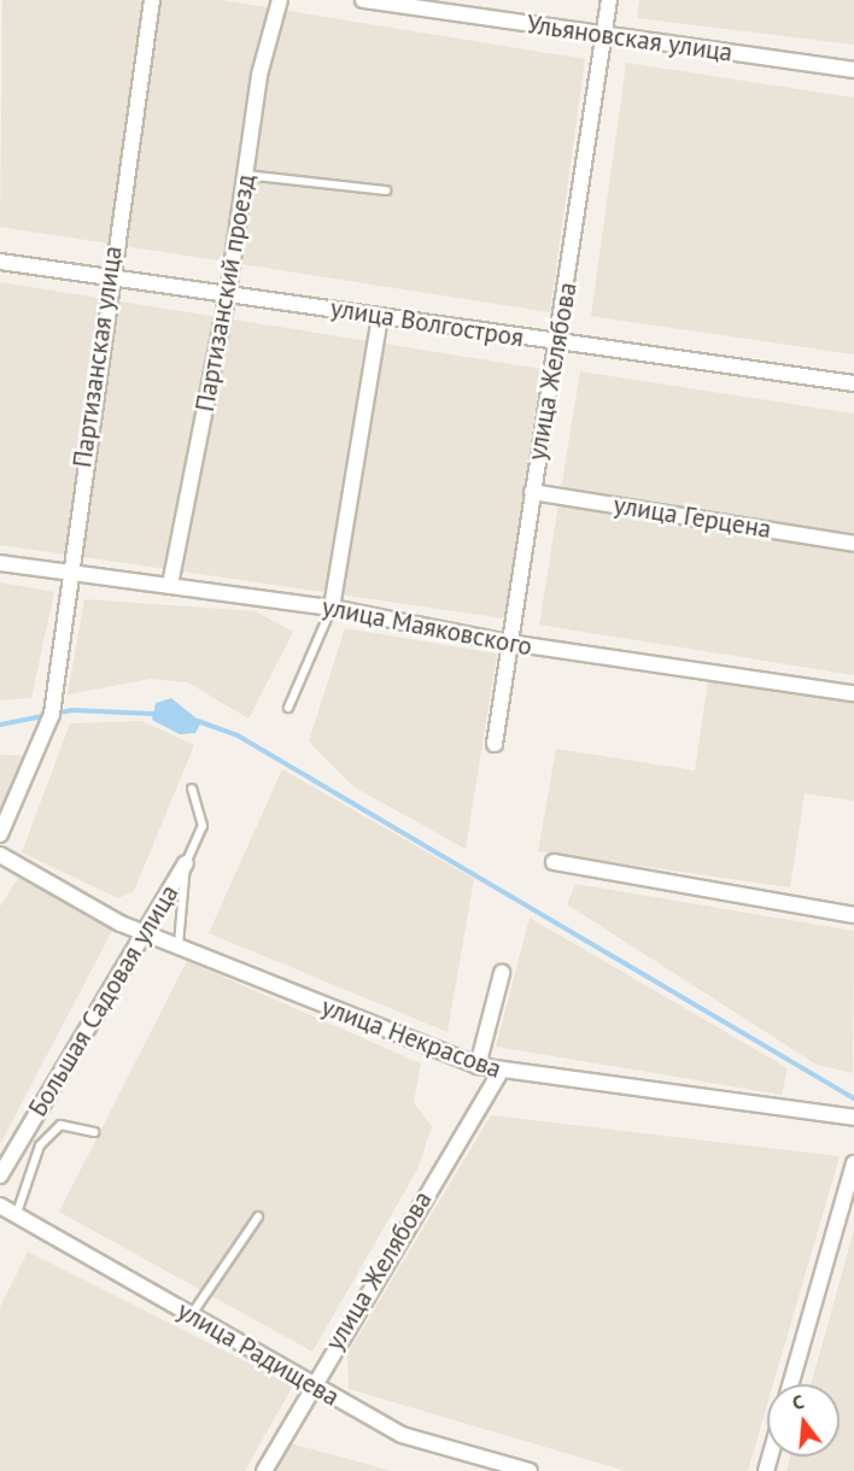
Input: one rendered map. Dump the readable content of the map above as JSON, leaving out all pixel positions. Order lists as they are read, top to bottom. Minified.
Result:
{"streets":{"street":["Ульяновская улица","Партизанский проезд","улица Волгостроя","Партизанская улица","улица Желябова","улица Герцена","улица Маяковского","Большая Садовая улица","улица Некрасова","улица Радищева"]},"crossings":[["Ульяновская улица","улица Желябова"],["Партизанский проезд","улица Волгостроя"],["Партизанский проезд","улица Маяковского"],["улица Волгостроя","Партизанская улица"],["улица Волгостроя","улица Желябова"],["Партизанская улица","улица Маяковского"],["улица Желябова","улица Герцена"],["улица Желябова","улица Маяковского"],["улица Желябова","улица Некрасова"],["улица Желябова","улица Радищева"],["Большая Садовая улица","улица Некрасова"]],"north":"top"}
